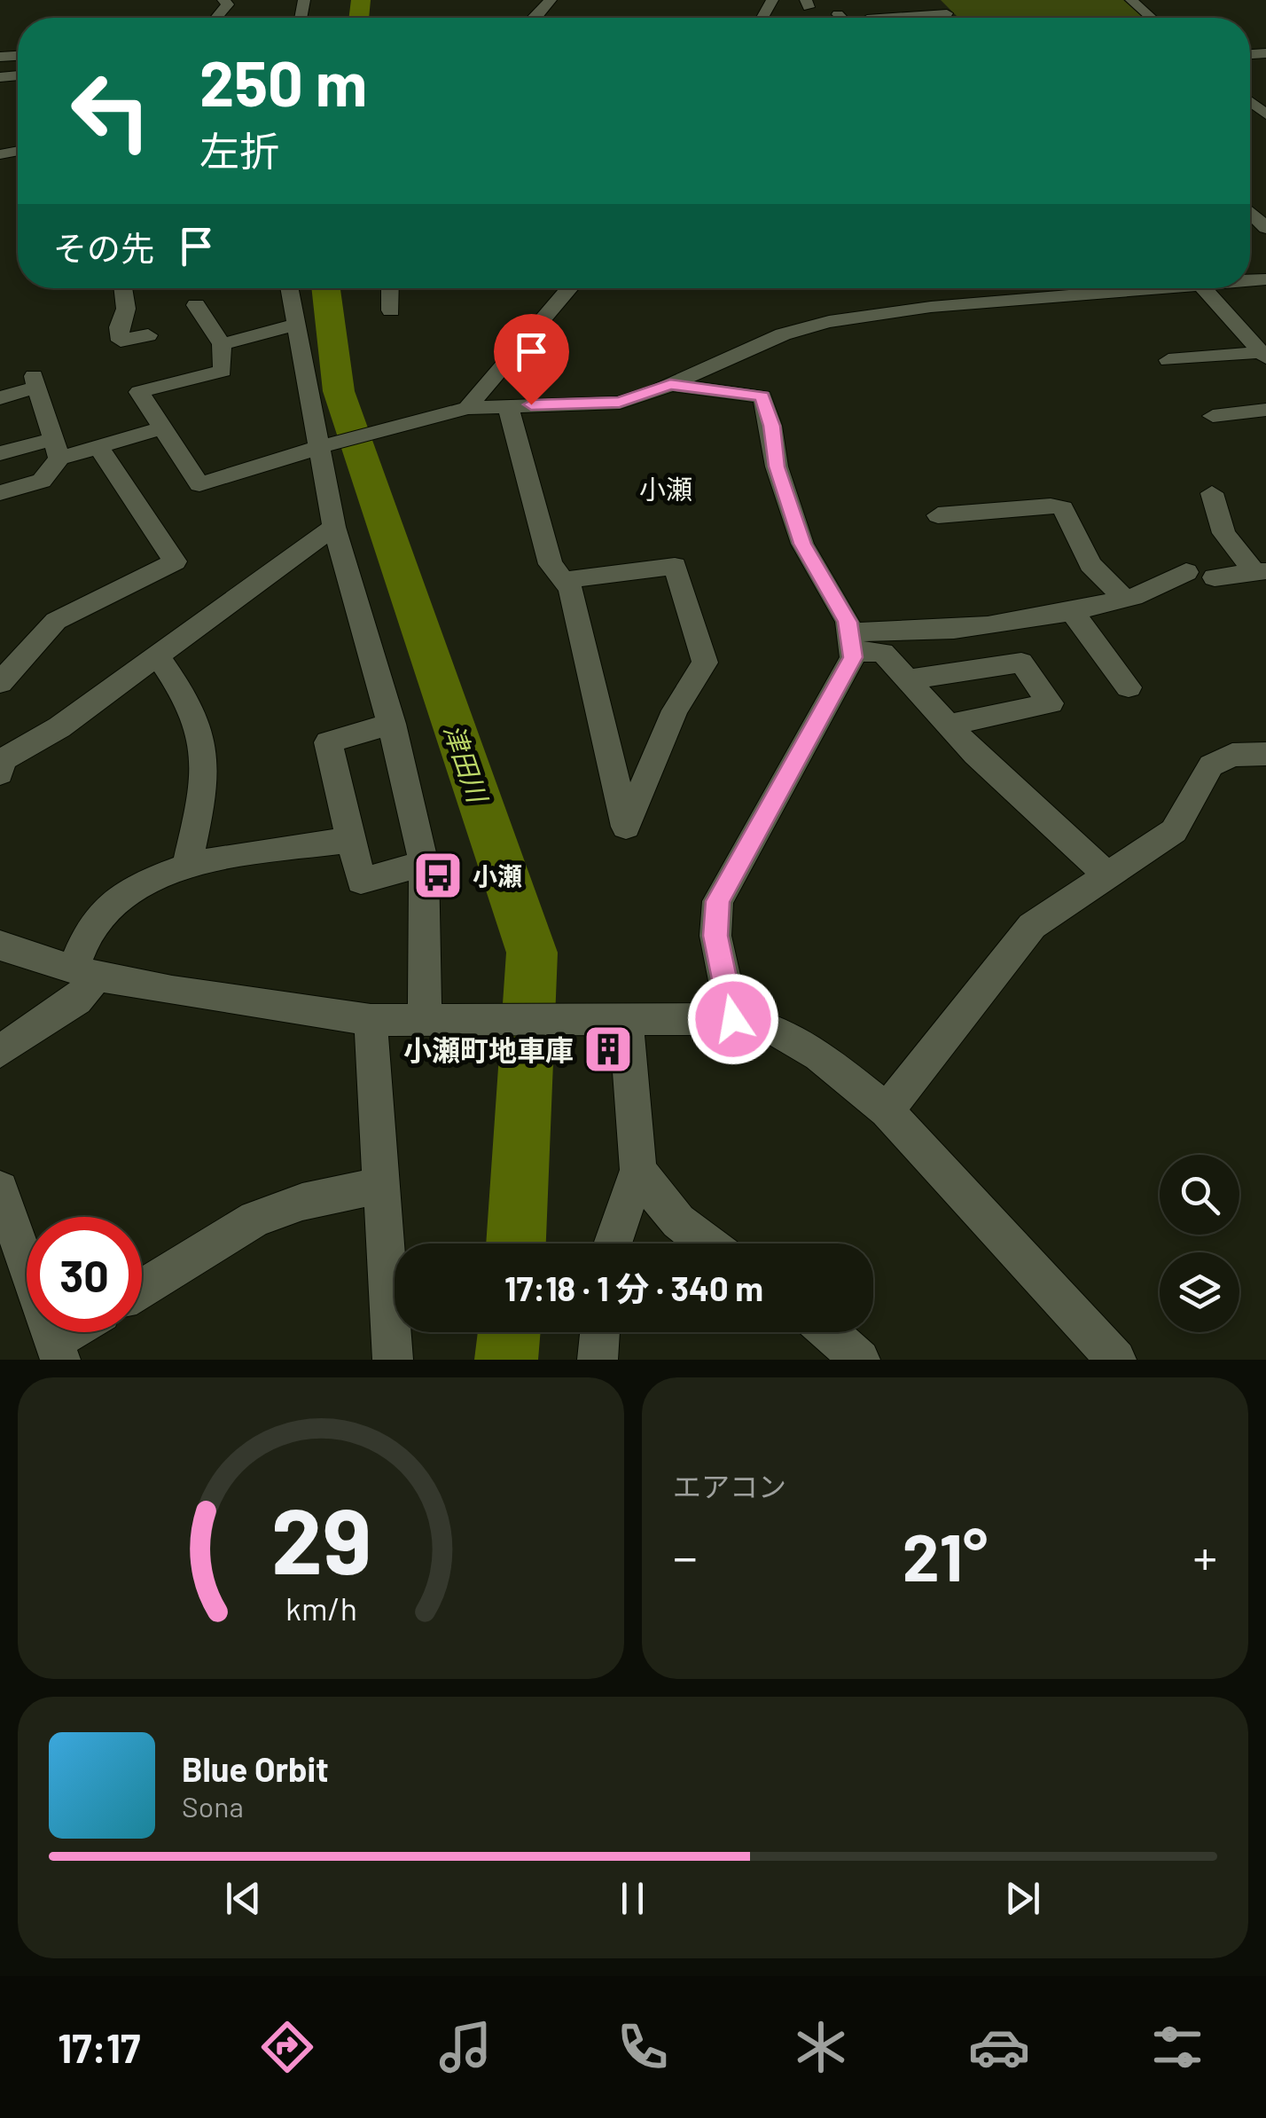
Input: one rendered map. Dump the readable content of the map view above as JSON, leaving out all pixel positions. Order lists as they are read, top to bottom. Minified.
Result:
{"districts":["小瀬"],"water":["津田川"],"places":{"bus stop":["小瀬"],"building":["小瀬町地車庫"]},"page":{"turn":["250 m","左折"],"then":"その先","limit":"30","trip":"17:18 · 1 分 · 340 m","tile":"エアコン","heat":["−","21°","+"],"song":["Blue Orbit","Sona"],"tabs":"17:17","gauge":["29","km/h"]}}
